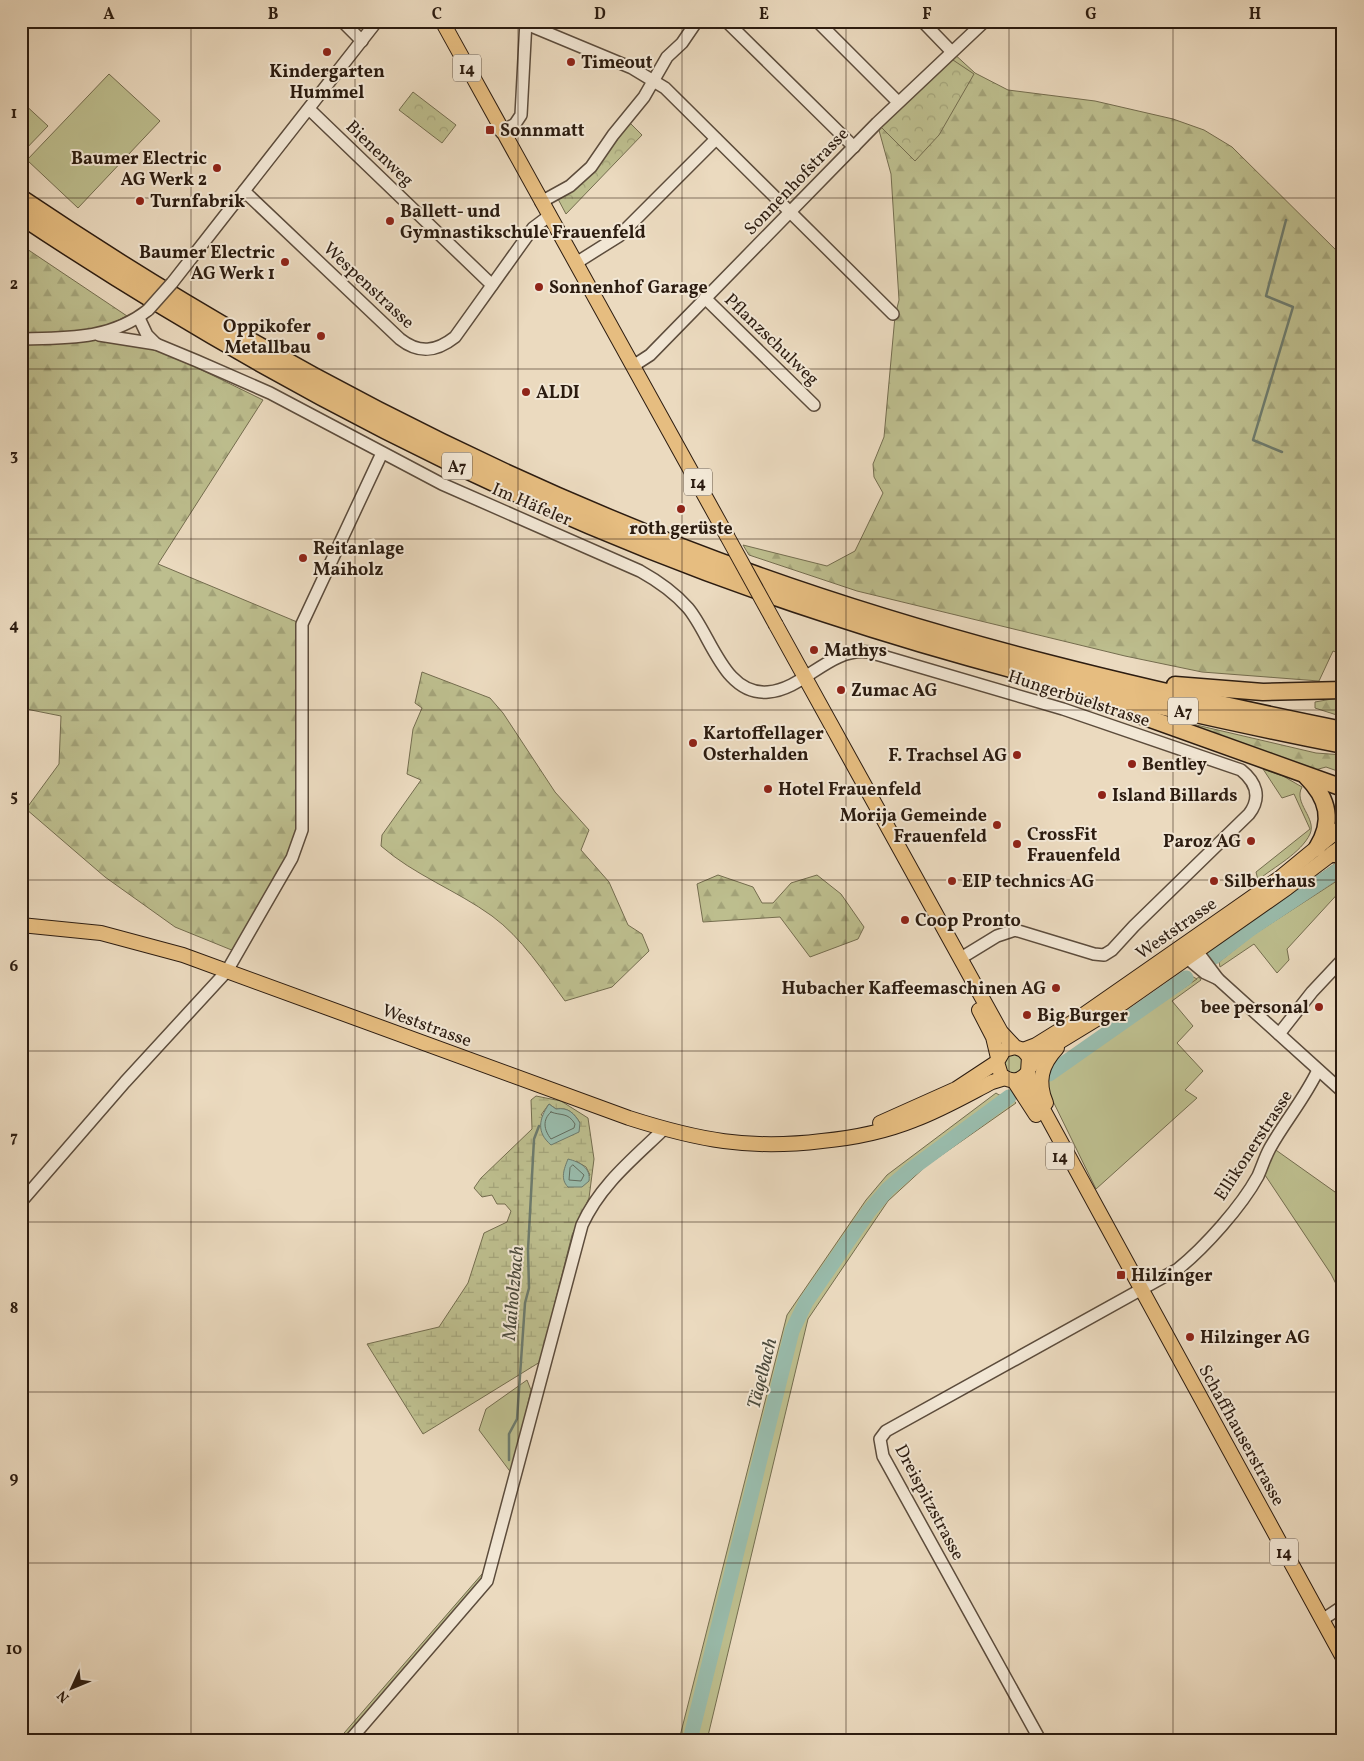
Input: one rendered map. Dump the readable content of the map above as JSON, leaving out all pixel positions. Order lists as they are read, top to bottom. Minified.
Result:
{"streets":{"highway":["A7"],"main road":["14","Weststrasse","Schaffhauserstrasse"],"street":["Bienenweg","Sonnenhofstrasse","Wespenstrasse","Pflanzschulweg","Im Häfeler","Hungerbüelstrasse","Ellikonerstrasse","Dreispitzstrasse"]},"crossings":[["14","Sonnenhofstrasse"],["14","Wespenstrasse"],["14","Im Häfeler"],["14","Hungerbüelstrasse"],["14","Weststrasse"],["14","Schaffhauserstrasse"],["Bienenweg","Wespenstrasse"],["Sonnenhofstrasse","Pflanzschulweg"],["Im Häfeler","Hungerbüelstrasse"],["Weststrasse","Schaffhauserstrasse"],["Ellikonerstrasse","Schaffhauserstrasse"],["Ellikonerstrasse","Dreispitzstrasse"],["Schaffhauserstrasse","Dreispitzstrasse"]],"water":["Maiholzbach","Tägelbach"],"places":{"other":["Kindergarten Hummel","Timeout","Baumer Electric AG Werk 2","Turnfabrik","Ballett- und Gymnastikschule Frauenfeld","Baumer Electric AG Werk 1","Sonnenhof Garage","Oppikofer Metallbau","ALDI","roth gerüste","Reitanlage Maiholz","Mathys","Zumac AG","Kartoffellager Osterhalden","F. Trachsel AG","Bentley","Hotel Frauenfeld","Island Billards","Morija Gemeinde Frauenfeld","Paroz AG","CrossFit Frauenfeld","EIP technics AG","Silberhaus","Coop Pronto","Hubacher Kaffeemaschinen AG","bee personal","Big Burger","Hilzinger AG"],"transit":["Sonnmatt","Hilzinger"]},"north":"bottom left","grid":{"columns":["A","B","C","D","E","F","G","H"],"rows":["1","2","3","4","5","6","7","8","9","10"]}}
